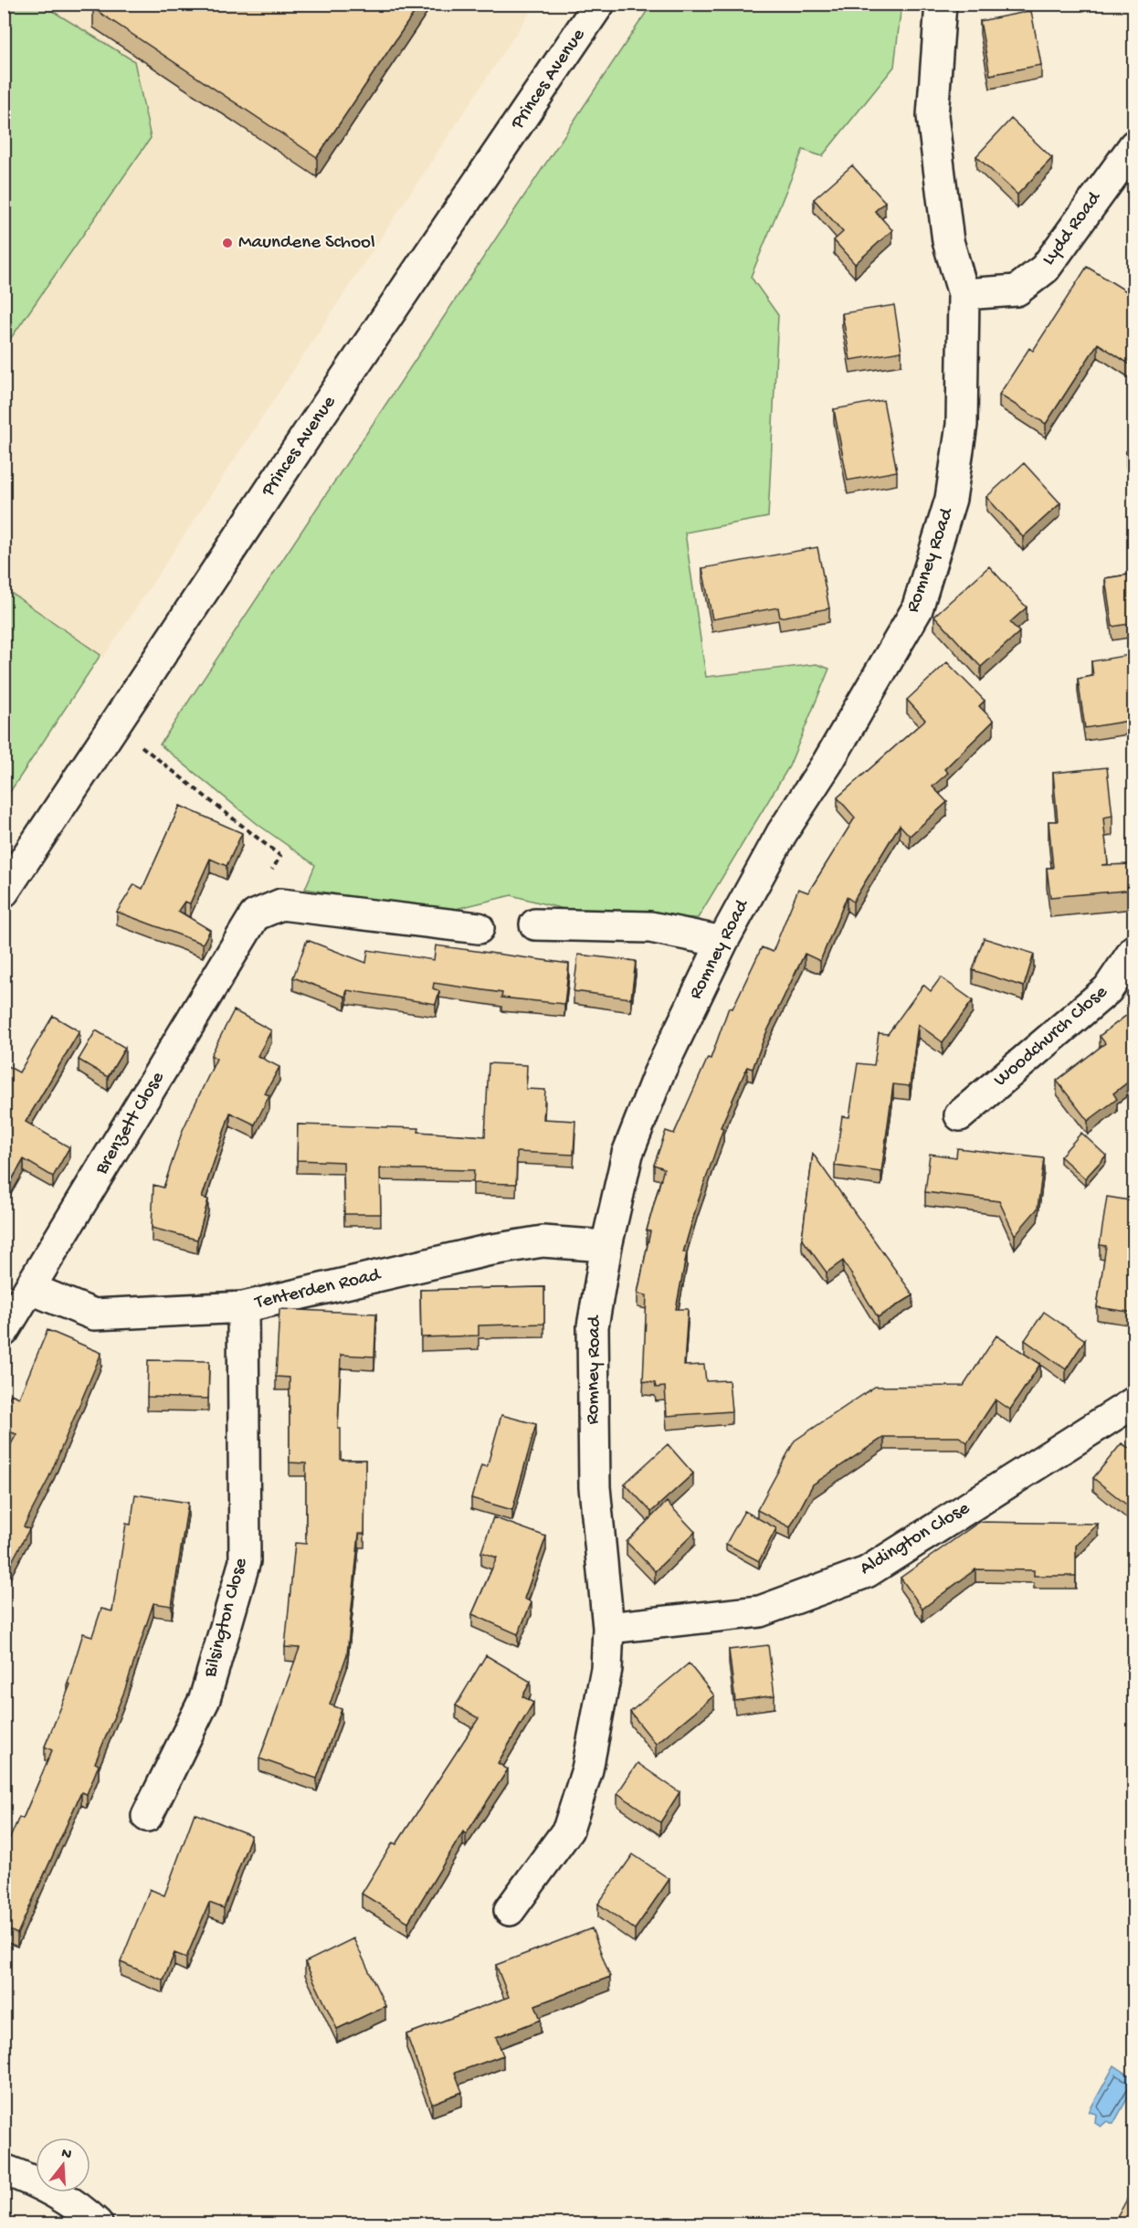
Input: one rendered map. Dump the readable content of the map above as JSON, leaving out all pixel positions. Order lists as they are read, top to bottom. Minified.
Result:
{"streets":{"street":["Princes Avenue","Lydd Road","Romney Road","Woodchurch Close","Brenzett Close","Tenterden Road","Aldington Close","Bilsington Close"]},"crossings":[["Lydd Road","Romney Road"],["Romney Road","Tenterden Road"],["Romney Road","Aldington Close"],["Brenzett Close","Tenterden Road"],["Tenterden Road","Bilsington Close"]],"places":["Maundene School"],"north":"top"}
